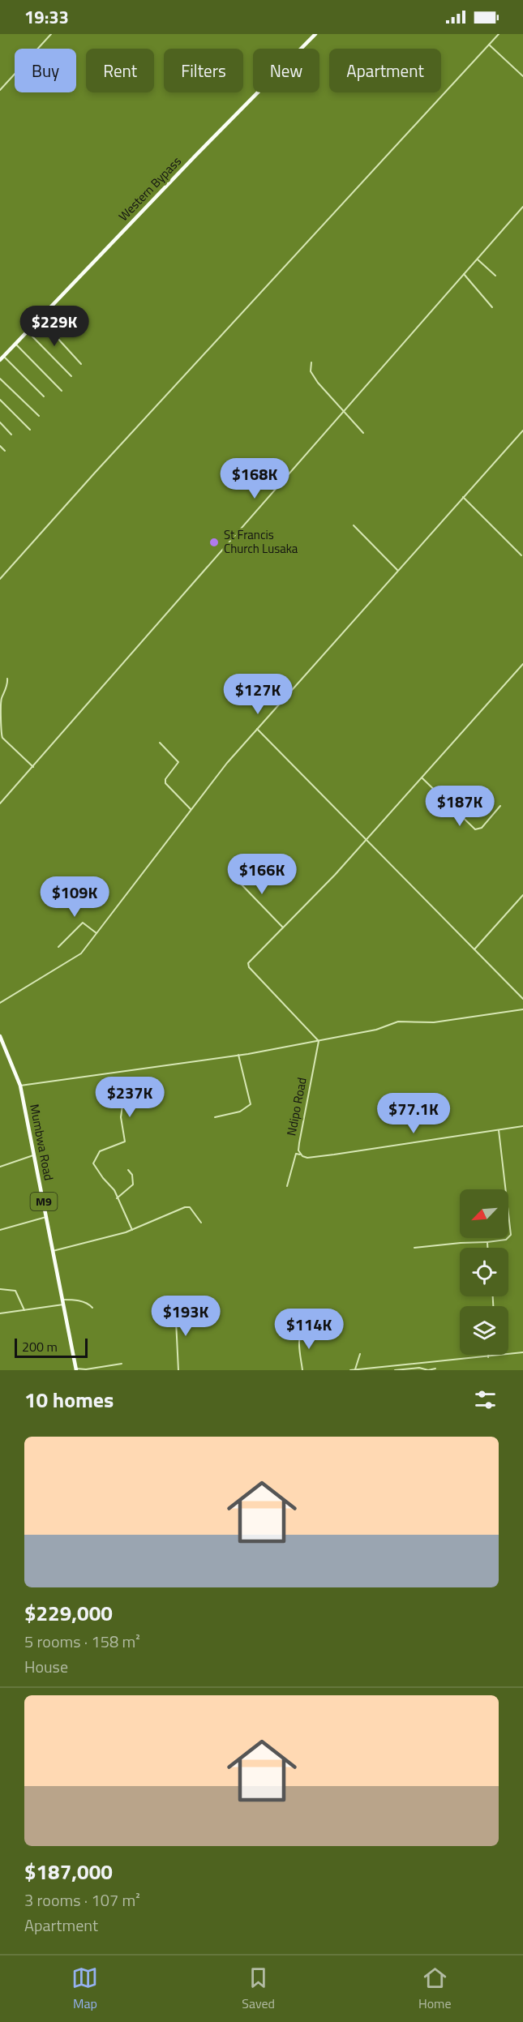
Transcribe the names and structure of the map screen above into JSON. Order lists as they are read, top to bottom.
{
  "streets": {
    "main road": ["Western Bypass", "Mumbwa Road", "M9"],
    "street": ["Ndipo Road"]
  },
  "places": ["St Francis Church Lusaka"],
  "scale_bar": "200 m",
  "north": "bottom left",
  "page": {
    "status": "19:33",
    "chip": [
      "Buy",
      "Rent",
      "Filters",
      "New",
      "Apartment"
    ],
    "price": [
      "$229K",
      "$168K",
      "$127K",
      "$187K",
      "$166K",
      "$109K",
      "$237K",
      "$77.1K",
      "$193K",
      "$114K"
    ],
    "scale": "200 m",
    "heading": "10 homes",
    "list": [
      {
        "name": "$229,000",
        "note": "5 rooms · 158 m² · House"
      },
      {
        "name": "$187,000",
        "note": "3 rooms · 107 m² · Apartment"
      }
    ],
    "tabs": ["Map", "Saved", "Home"]
  }
}
